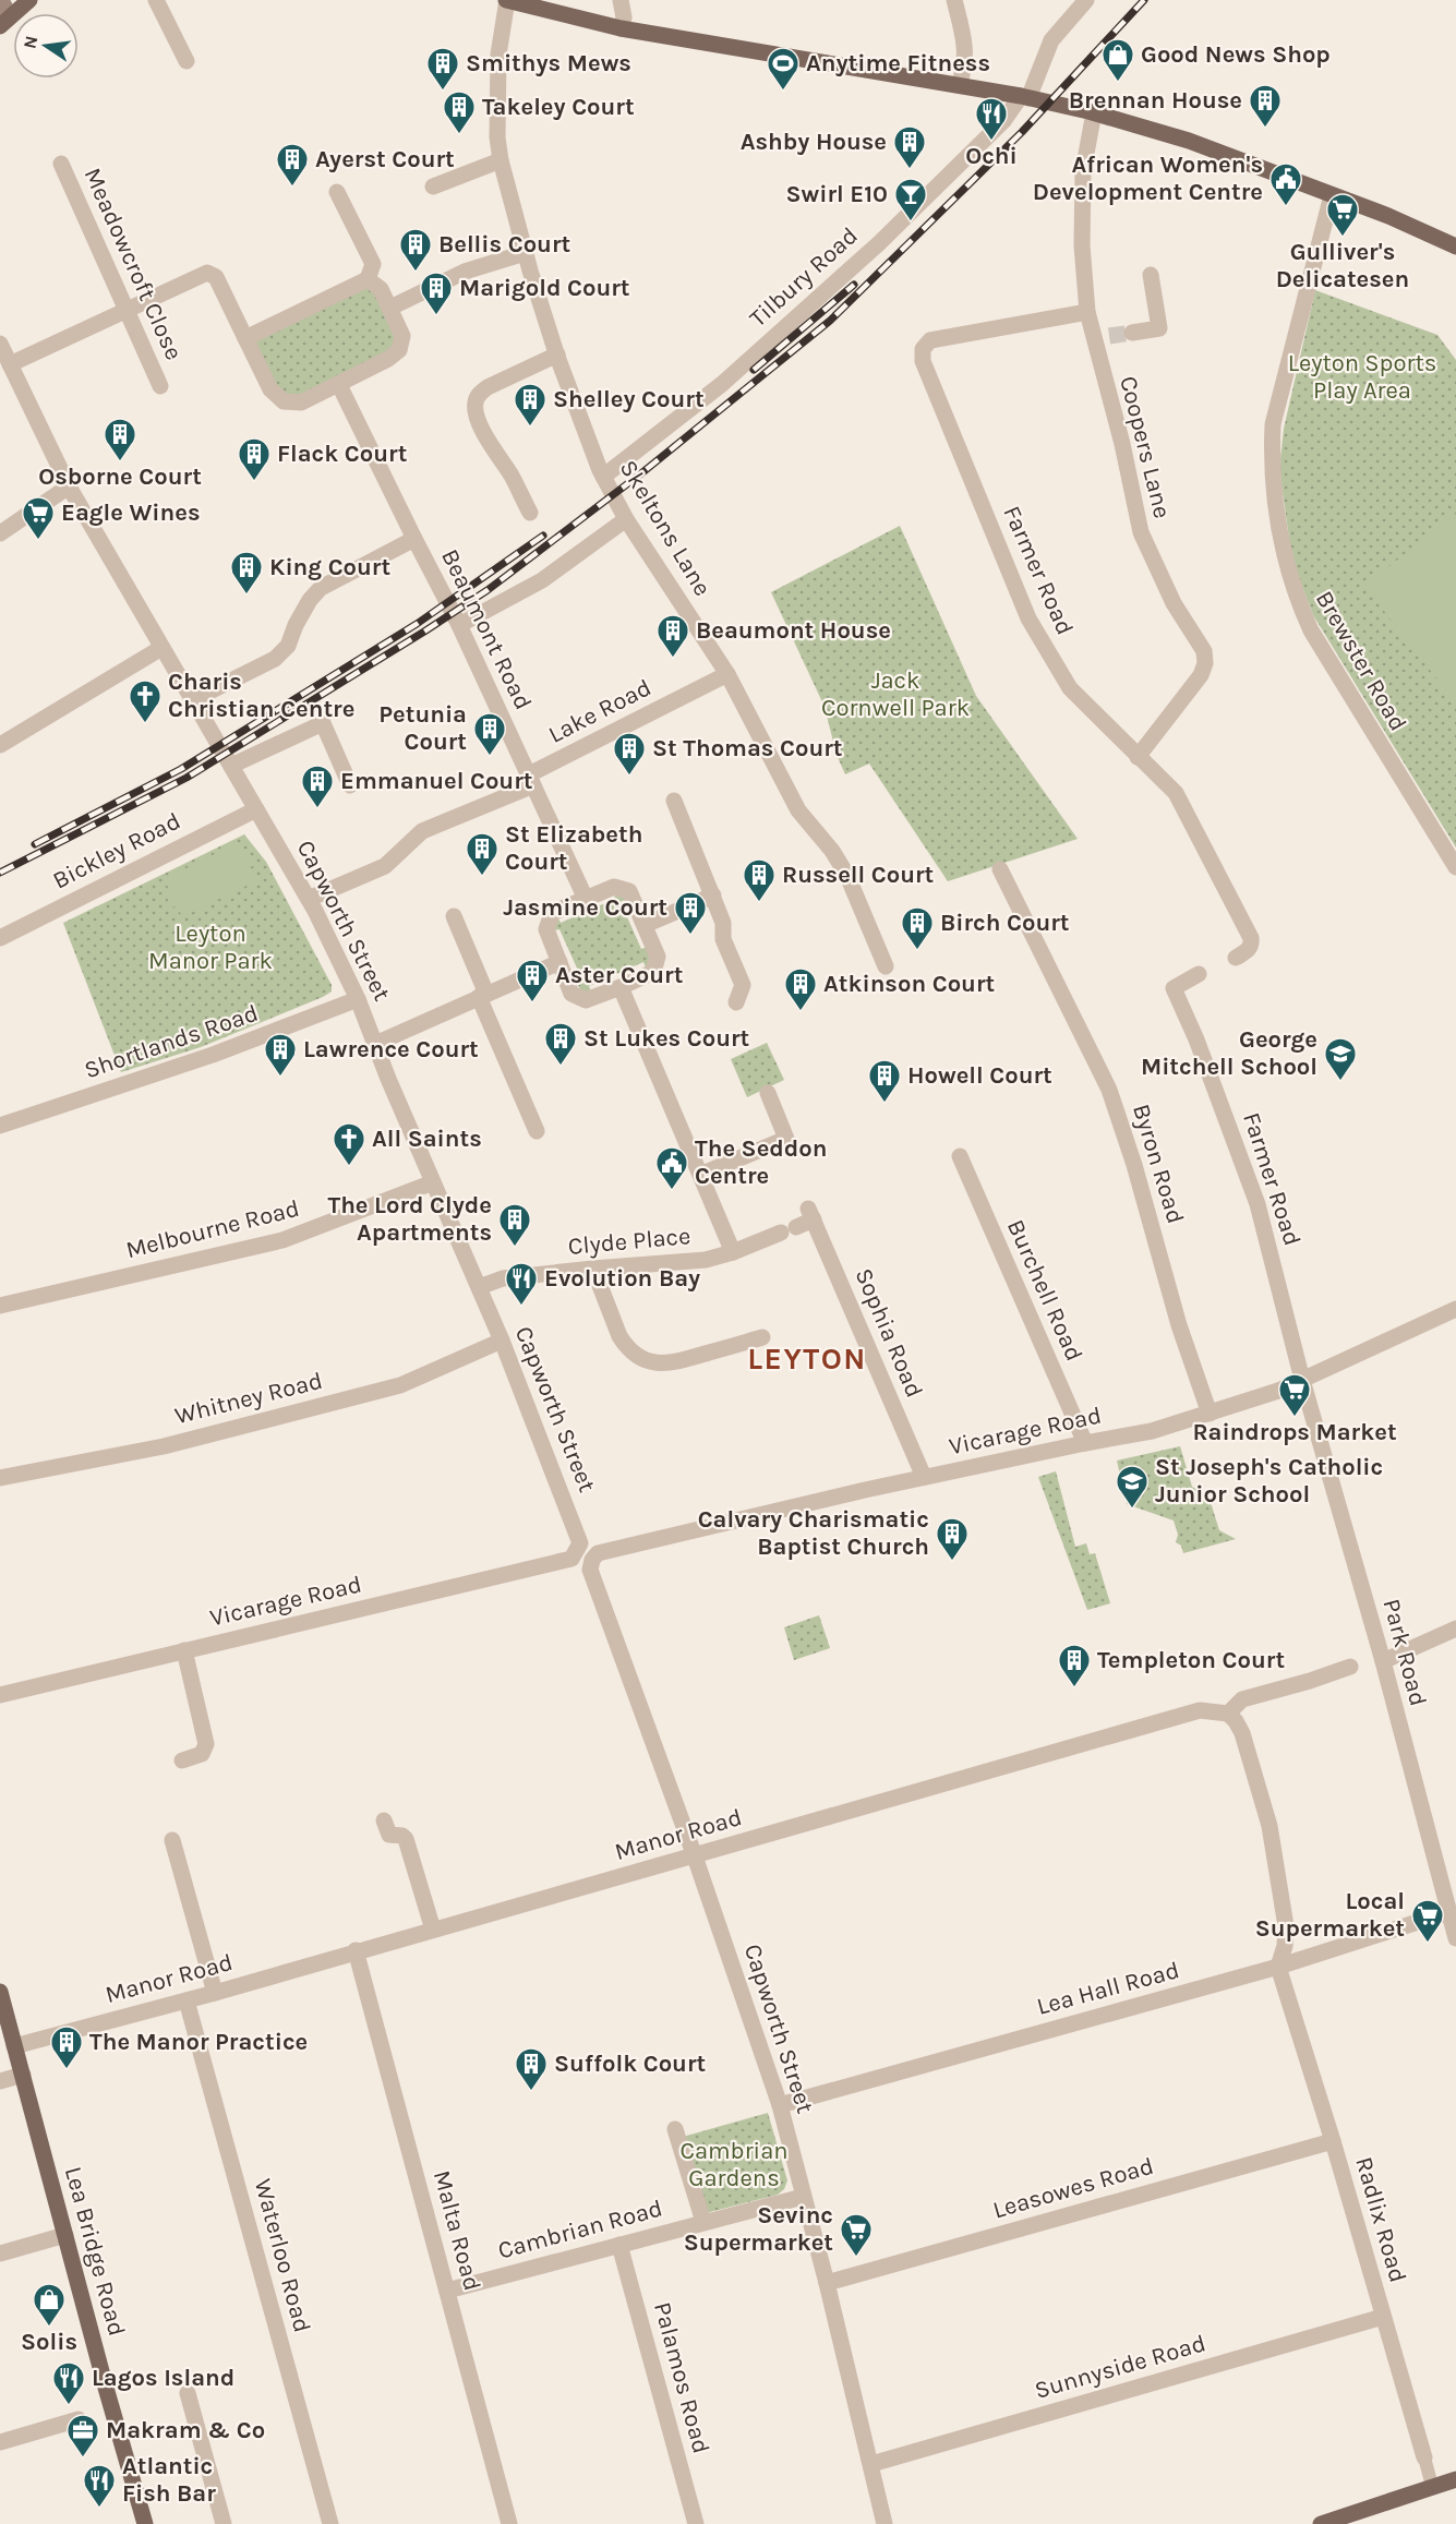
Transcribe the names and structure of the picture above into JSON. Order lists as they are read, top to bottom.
{
  "streets": {
    "main road": ["Lea Bridge Road"],
    "street": [
      "Meadowcroft Close",
      "Tilbury Road",
      "Coopers Lane",
      "Skeltons Lane",
      "Farmer Road",
      "Beaumont Road",
      "Brewster Road",
      "Lake Road",
      "Bickley Road",
      "Capworth Street",
      "Shortlands Road",
      "Byron Road",
      "Melbourne Road",
      "Clyde Place",
      "Burchell Road",
      "Sophia Road",
      "Whitney Road",
      "Vicarage Road",
      "Park Road",
      "Manor Road",
      "Lea Hall Road",
      "Leasowes Road",
      "Radlix Road",
      "Cambrian Road",
      "Malta Road",
      "Waterloo Road",
      "Sunnyside Road",
      "Palamos Road"
    ]
  },
  "crossings": [
    ["Tilbury Road", "Skeltons Lane"],
    ["Coopers Lane", "Farmer Road"],
    ["Skeltons Lane", "Lake Road"],
    ["Farmer Road", "Vicarage Road"],
    ["Farmer Road", "Park Road"],
    ["Beaumont Road", "Lake Road"],
    ["Lake Road", "Capworth Street"],
    ["Bickley Road", "Capworth Street"],
    ["Capworth Street", "Shortlands Road"],
    ["Capworth Street", "Melbourne Road"],
    ["Capworth Street", "Clyde Place"],
    ["Capworth Street", "Whitney Road"],
    ["Capworth Street", "Vicarage Road"],
    ["Capworth Street", "Manor Road"],
    ["Capworth Street", "Lea Hall Road"],
    ["Capworth Street", "Leasowes Road"],
    ["Capworth Street", "Cambrian Road"],
    ["Capworth Street", "Sunnyside Road"],
    ["Byron Road", "Vicarage Road"],
    ["Clyde Place", "Sophia Road"],
    ["Burchell Road", "Vicarage Road"],
    ["Sophia Road", "Vicarage Road"],
    ["Vicarage Road", "Park Road"],
    ["Park Road", "Lea Hall Road"],
    ["Manor Road", "Malta Road"],
    ["Manor Road", "Lea Bridge Road"],
    ["Manor Road", "Waterloo Road"],
    ["Lea Hall Road", "Radlix Road"],
    ["Leasowes Road", "Radlix Road"],
    ["Radlix Road", "Sunnyside Road"],
    ["Cambrian Road", "Malta Road"],
    ["Cambrian Road", "Palamos Road"]
  ],
  "districts": ["LEYTON"],
  "parks": [
    "Leyton Sports Play Area",
    "Jack Cornwell Park",
    "Leyton Manor Park",
    "Cambrian Gardens"
  ],
  "places": {
    "shop": ["Good News Shop", "Solis"],
    "building": [
      "Smithys Mews",
      "Brennan House",
      "Takeley Court",
      "Ashby House",
      "Ayerst Court",
      "Bellis Court",
      "Marigold Court",
      "Shelley Court",
      "Osborne Court",
      "Flack Court",
      "King Court",
      "Beaumont House",
      "Petunia Court",
      "St Thomas Court",
      "Emmanuel Court",
      "St Elizabeth Court",
      "Russell Court",
      "Jasmine Court",
      "Birch Court",
      "Aster Court",
      "Atkinson Court",
      "St Lukes Court",
      "Lawrence Court",
      "Howell Court",
      "The Lord Clyde Apartments",
      "Calvary Charismatic Baptist Church",
      "Templeton Court",
      "The Manor Practice",
      "Suffolk Court"
    ],
    "sports": ["Anytime Fitness"],
    "restaurant": [
      "Ochi",
      "Evolution Bay",
      "Lagos Island",
      "Atlantic Fish Bar"
    ],
    "public building": ["African Women's Development Centre", "The Seddon Centre"],
    "bar": ["Swirl E10"],
    "supermarket": [
      "Gulliver's Delicatesen",
      "Eagle Wines",
      "Raindrops Market",
      "Local Supermarket",
      "Sevinc Supermarket"
    ],
    "church": ["Charis Christian Centre", "All Saints"],
    "school or university": ["George Mitchell School", "St Joseph's Catholic Junior School"],
    "office": ["Makram & Co"]
  },
  "north": "left"
}
